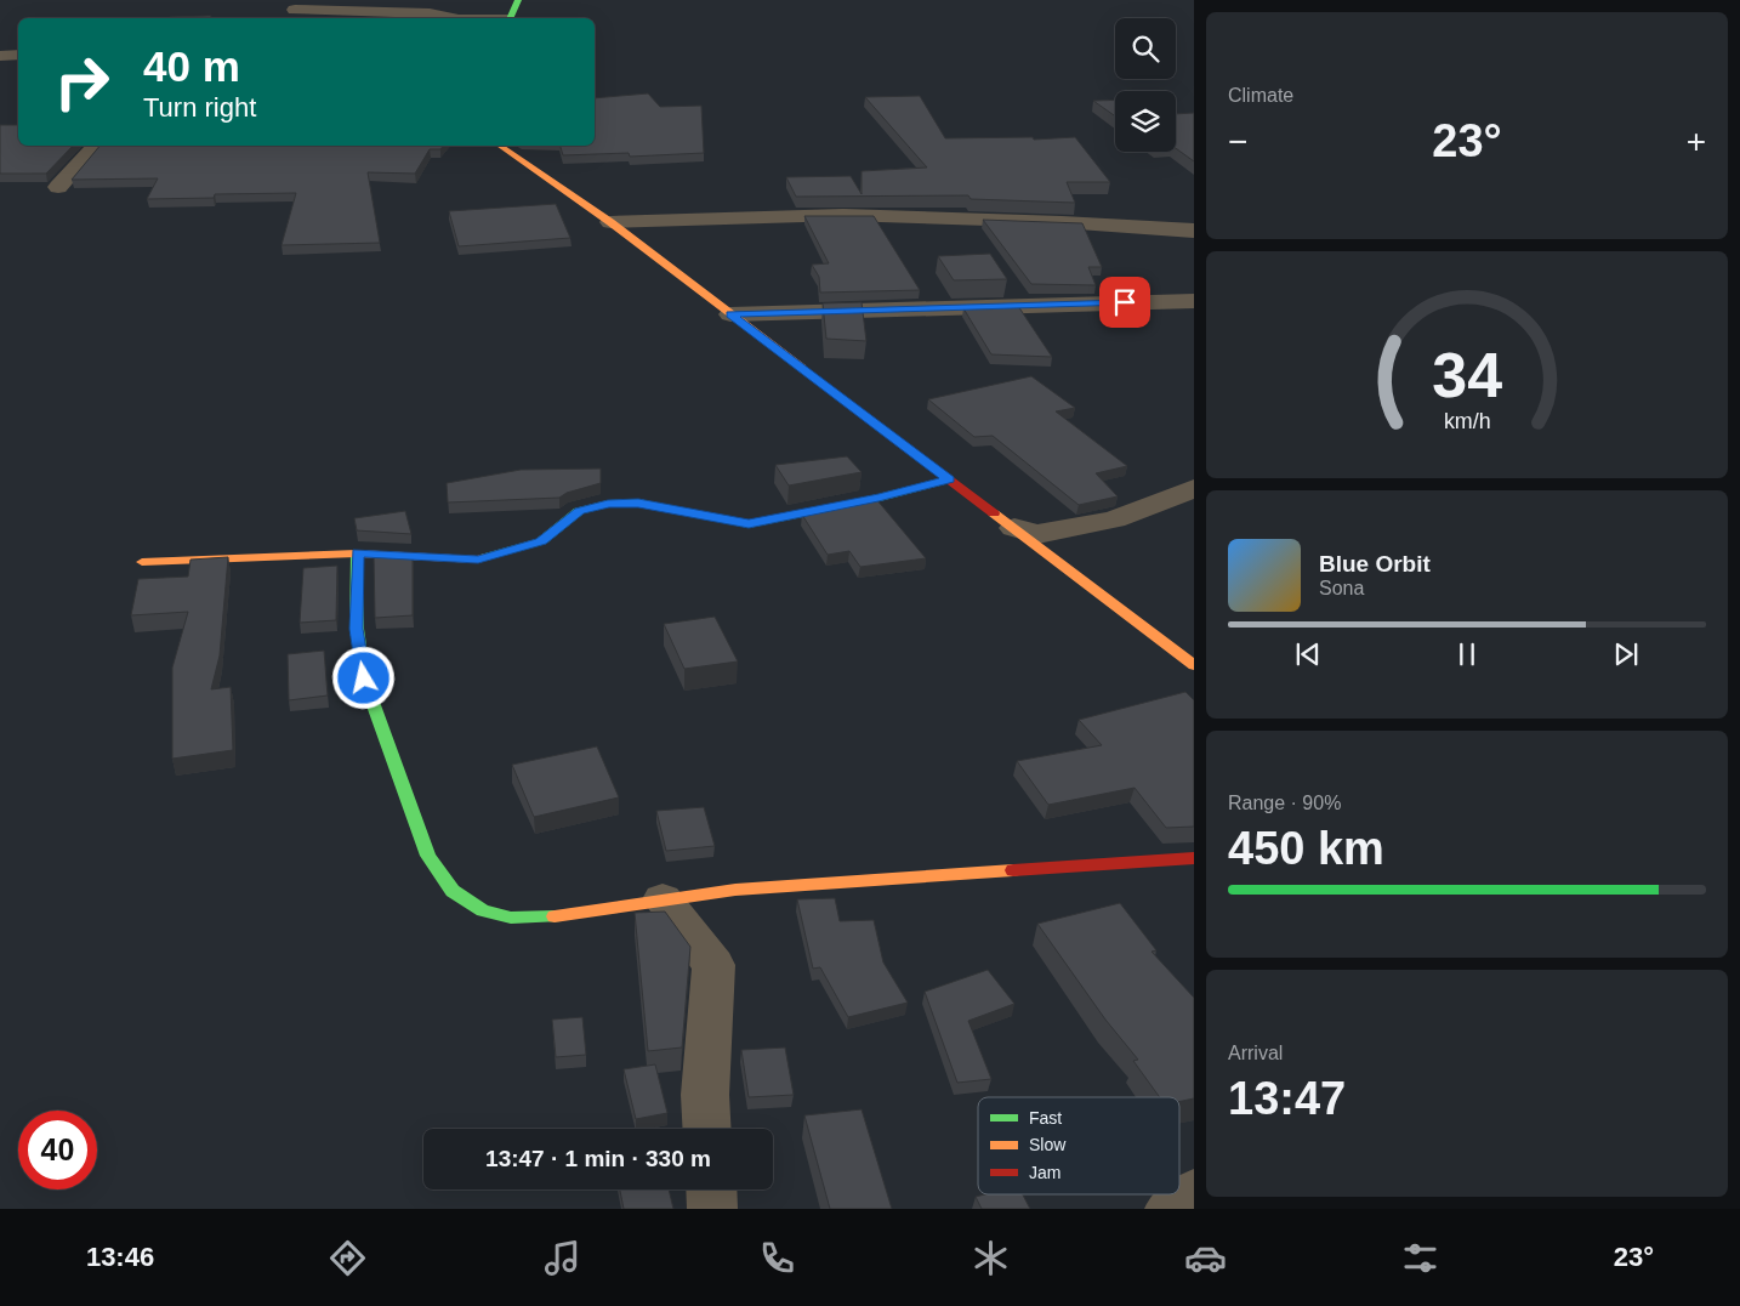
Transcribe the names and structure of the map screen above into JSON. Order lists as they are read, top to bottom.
{
  "legend": ["Fast", "Slow", "Jam"],
  "page": {
    "tile": [
      "Climate",
      ["Range · 90%", "450 km"],
      ["Arrival", "13:47"]
    ],
    "turn": ["40 m", "Turn right"],
    "heat": ["−", "23°", "+"],
    "song": ["Blue Orbit", "Sona"],
    "limit": "40",
    "trip": "13:47 · 1 min · 330 m",
    "tabs": ["13:46", "23°"],
    "gauge": ["34", "km/h"]
  }
}
